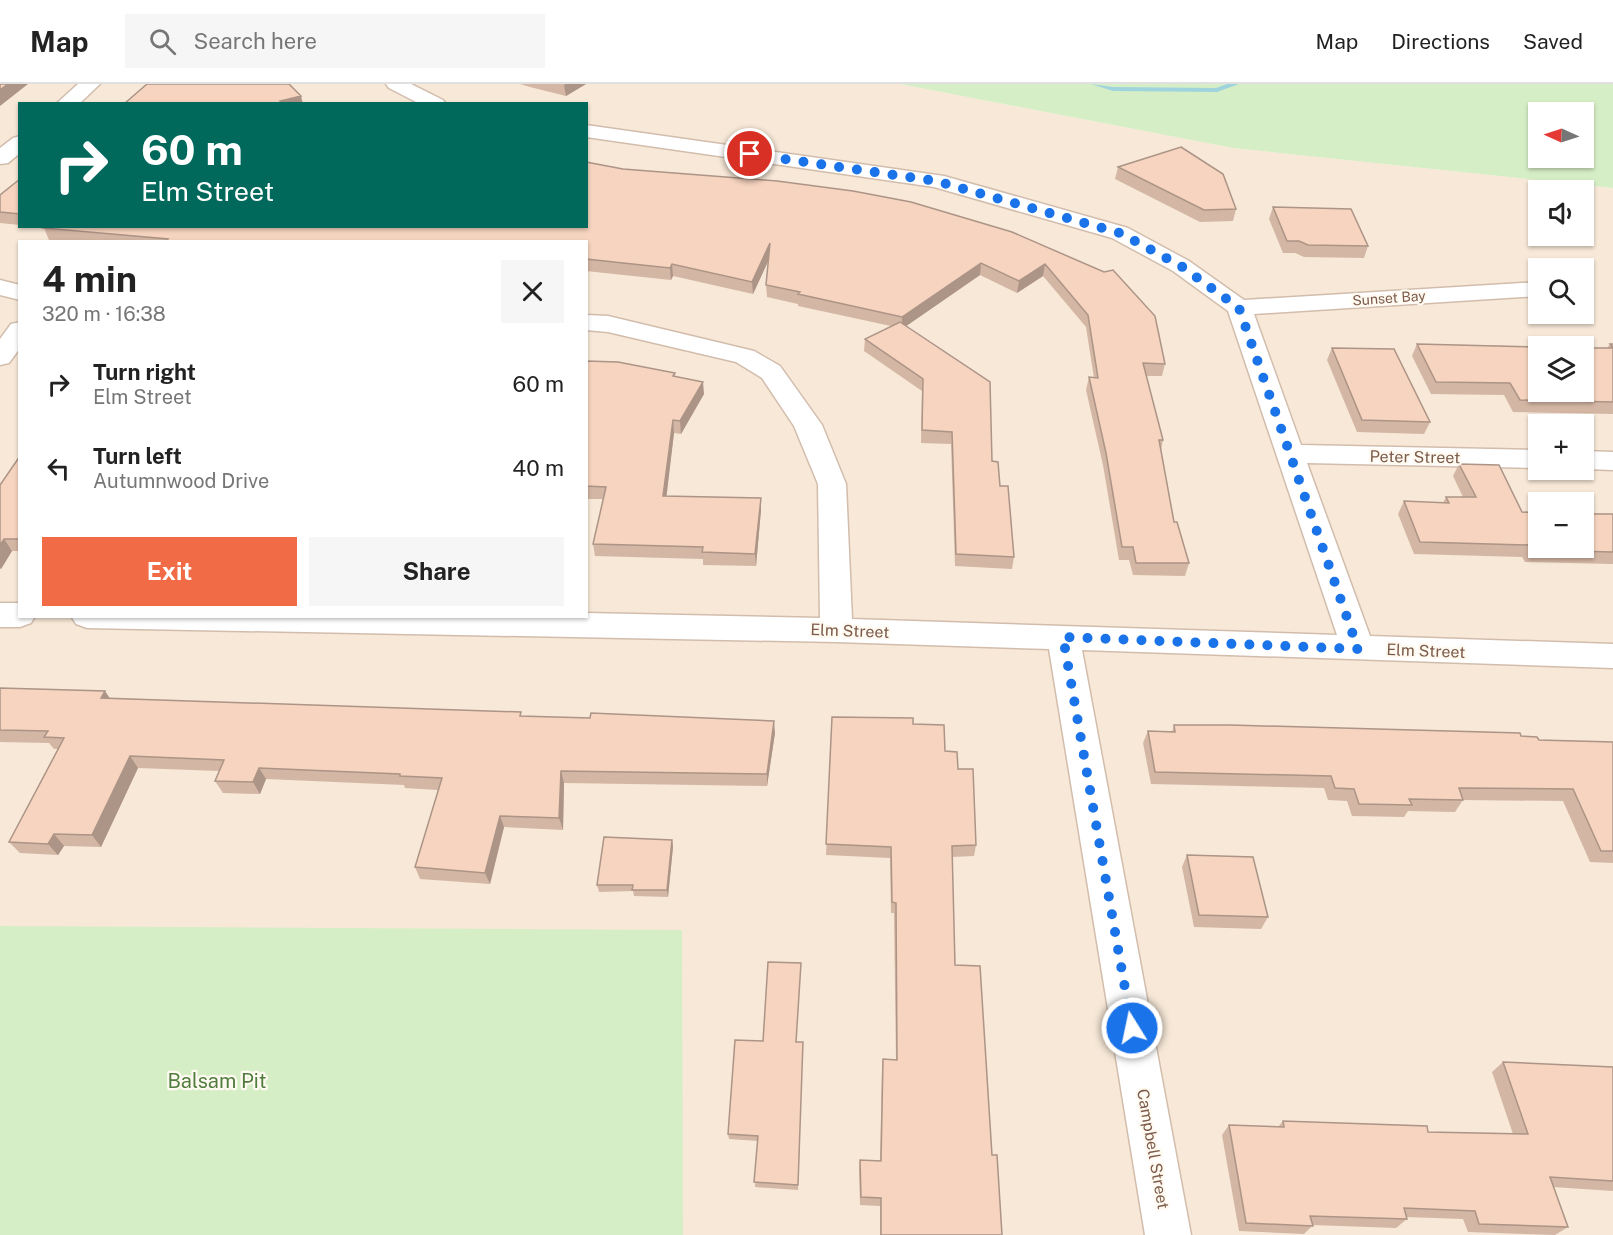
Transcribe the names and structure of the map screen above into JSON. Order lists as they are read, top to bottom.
{
  "streets": {
    "street": [
      "Sunset Bay",
      "Peter Street",
      "Elm Street",
      "Campbell Street"
    ]
  },
  "crossings": [
    ["Elm Street", "Campbell Street"]
  ],
  "parks": ["Balsam Pit"],
  "north": "left",
  "page": {
    "header": "Map",
    "search": "Search here",
    "nav": ["Map", "Directions", "Saved"],
    "map_buttons": ["+", "−"],
    "turn": ["60 m", "Elm Street"],
    "heading": ["4 min", "320 m · 16:38"],
    "list": [
      {
        "name": "Turn right",
        "note": "Elm Street",
        "value": "60 m"
      },
      {
        "name": "Turn left",
        "note": "Autumnwood Drive",
        "value": "40 m"
      }
    ],
    "buttons": ["Exit", "Share"]
  }
}
